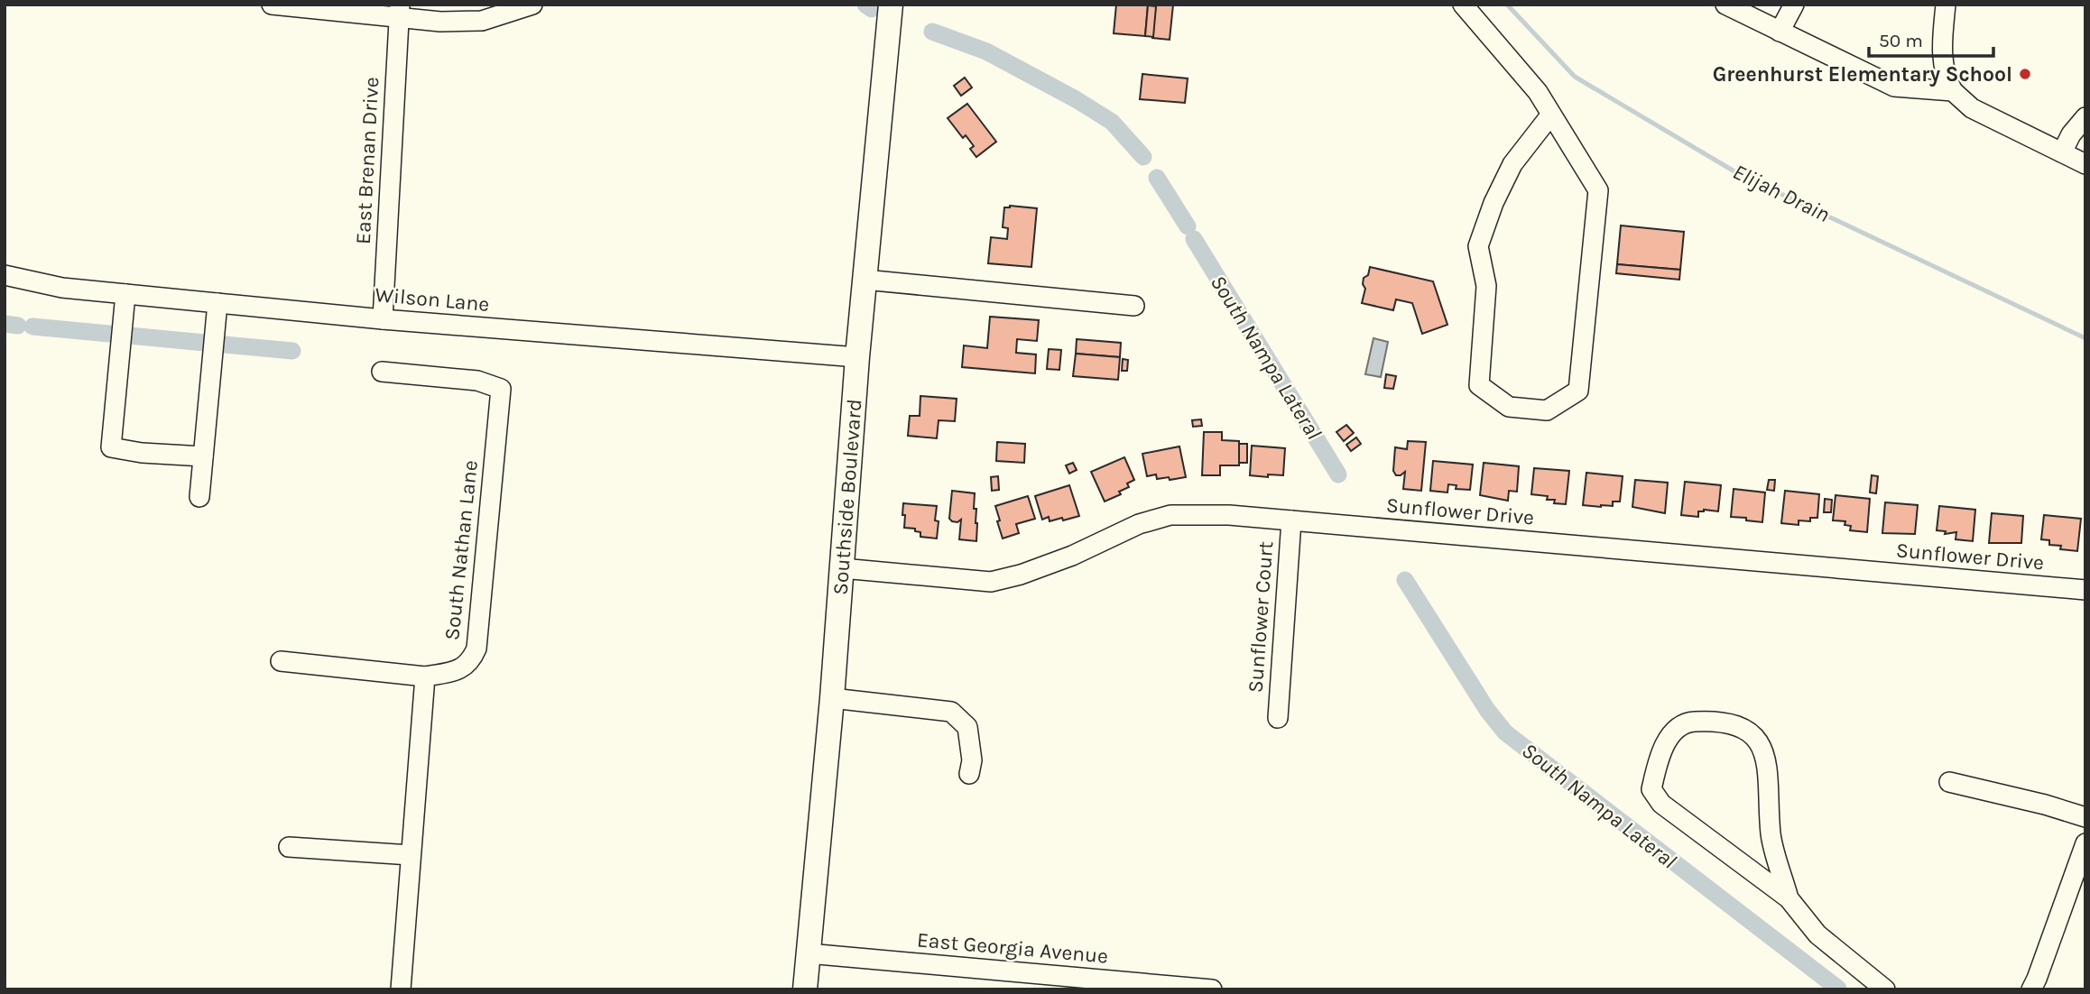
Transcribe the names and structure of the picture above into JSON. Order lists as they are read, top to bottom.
{
  "streets": {
    "main road": ["Southside Boulevard"],
    "street": [
      "East Brenan Drive",
      "Wilson Lane",
      "Sunflower Drive",
      "South Nathan Lane",
      "Sunflower Court",
      "East Georgia Avenue"
    ]
  },
  "crossings": [
    ["East Brenan Drive", "Wilson Lane"],
    ["Wilson Lane", "Southside Boulevard"],
    ["Southside Boulevard", "Sunflower Drive"],
    ["Southside Boulevard", "East Georgia Avenue"],
    ["Sunflower Drive", "Sunflower Court"]
  ],
  "water": ["Elijah Drain", "South Nampa Lateral"],
  "places": ["Greenhurst Elementary School"],
  "scale_bar": "50 m"
}
